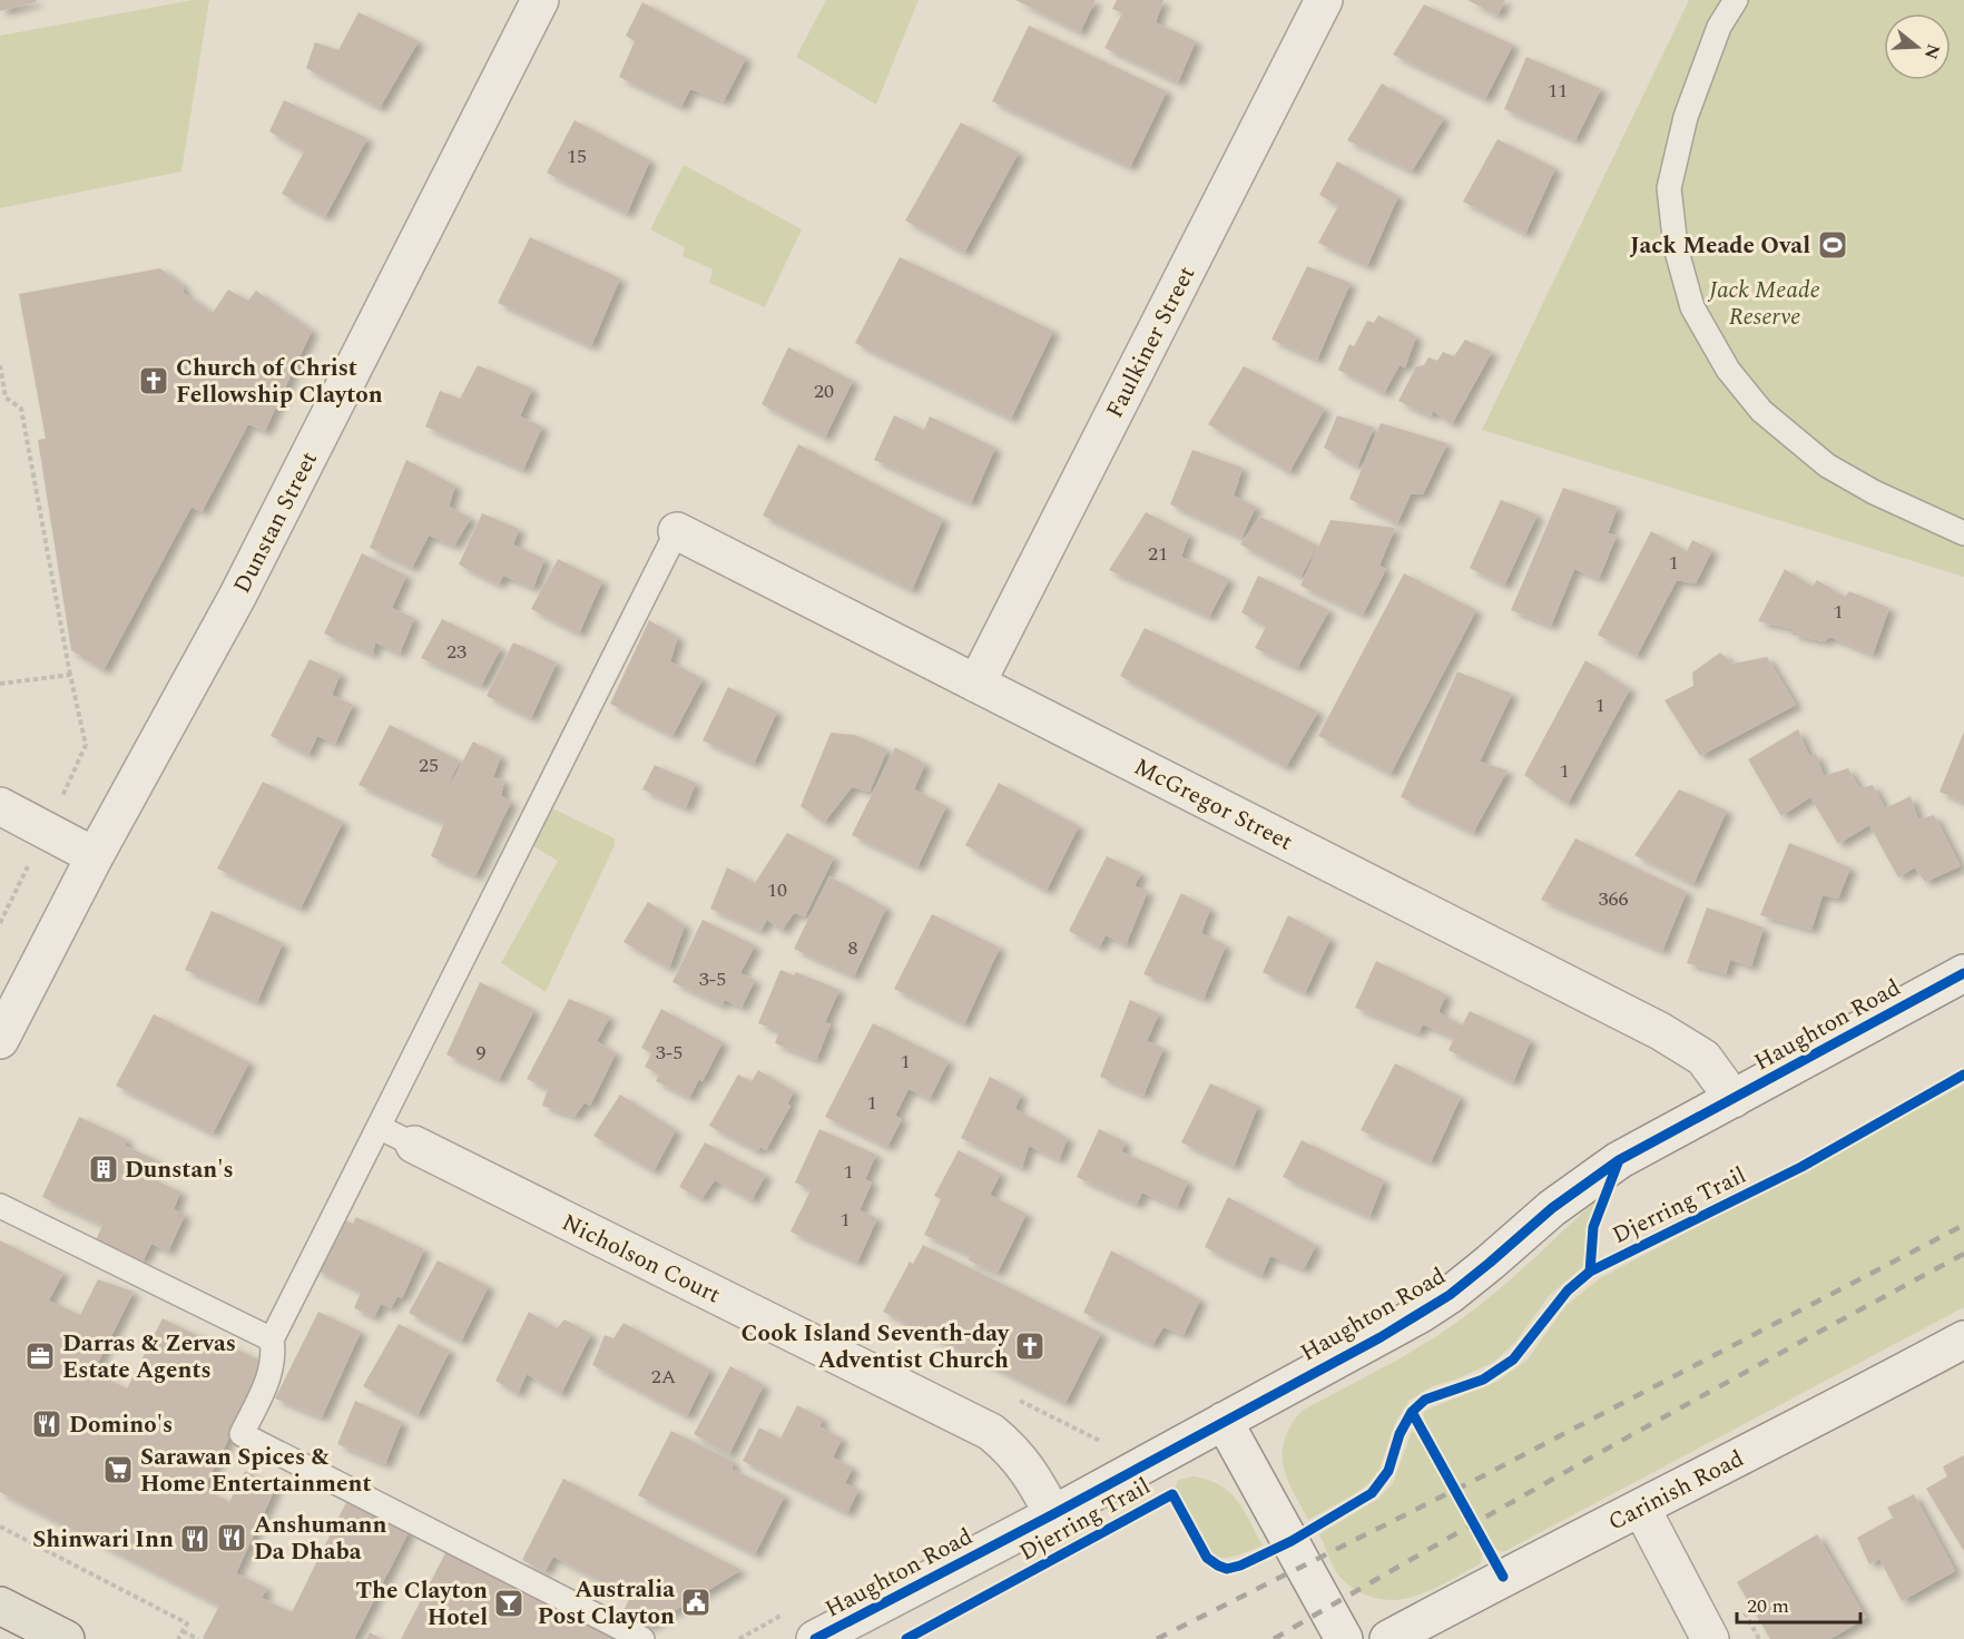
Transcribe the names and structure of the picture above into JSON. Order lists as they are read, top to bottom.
{
  "streets": {
    "street": [
      "Faulkiner Street",
      "Dunstan Street",
      "McGregor Street",
      "Haughton Road",
      "Nicholson Court",
      "Carinish Road"
    ],
    "cycle path": ["Djerring Trail"]
  },
  "crossings": [
    ["Faulkiner Street", "McGregor Street"],
    ["McGregor Street", "Haughton Road"],
    ["Haughton Road", "Nicholson Court"]
  ],
  "parks": ["Jack Meade Reserve"],
  "places": {
    "sports": ["Jack Meade Oval"],
    "church": ["Church of Christ Fellowship Clayton", "Cook Island Seventh-day Adventist Church"],
    "building": ["Dunstan's"],
    "office": ["Darras & Zervas Estate Agents"],
    "restaurant": ["Domino's", "Anshumann Da Dhaba", "Shinwari Inn"],
    "supermarket": ["Sarawan Spices & Home Entertainment"],
    "public building": ["Australia Post Clayton"],
    "bar": ["The Clayton Hotel"]
  },
  "house_numbers": [
    "11",
    "15",
    "20",
    "21",
    "1",
    "1",
    "23",
    "1",
    "25",
    "1",
    "10",
    "366",
    "8",
    "3-5",
    "9",
    "3-5",
    "1",
    "1",
    "1",
    "1",
    "2A"
  ],
  "scale_bar": "20 m",
  "north": "right"
}
